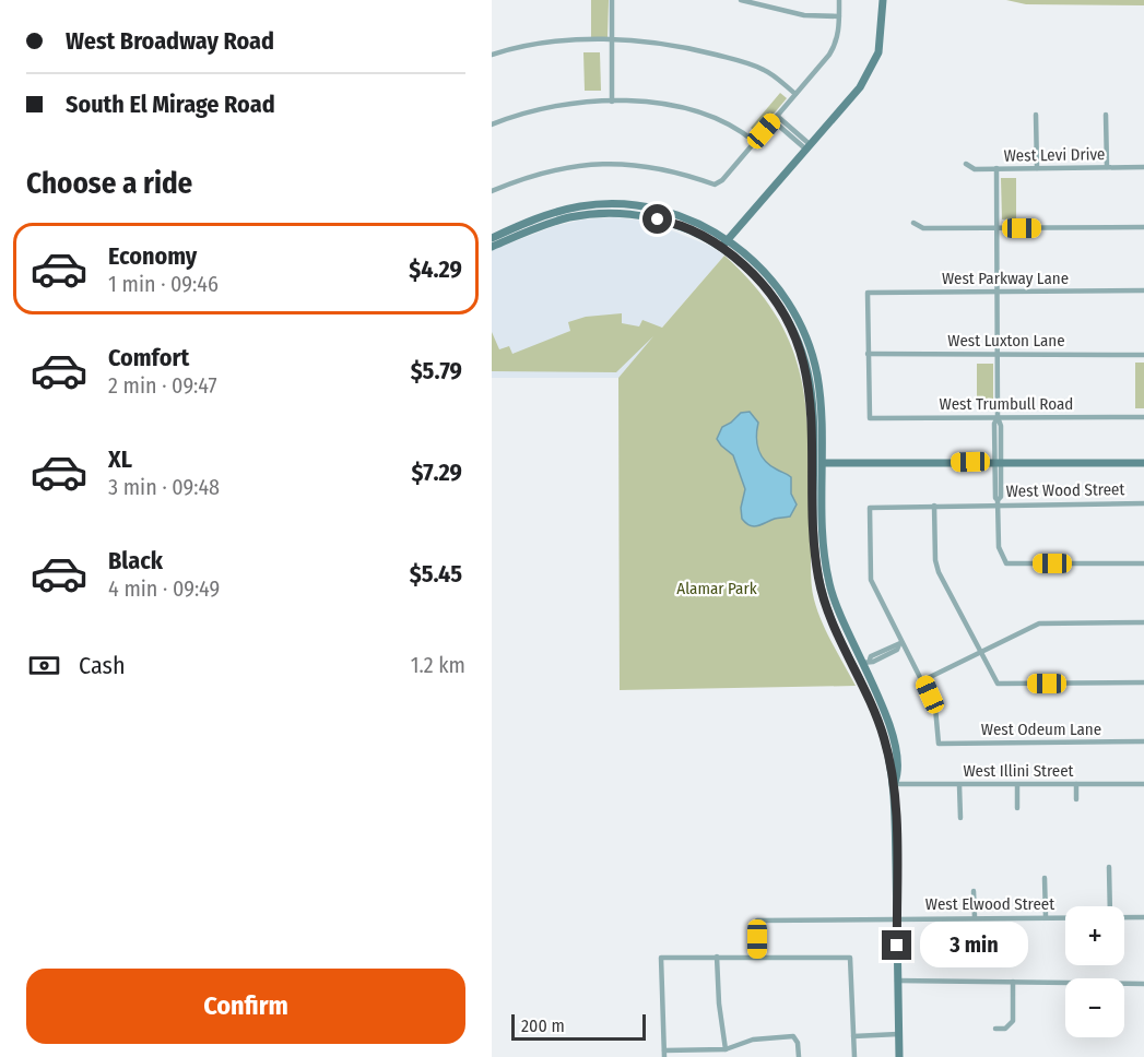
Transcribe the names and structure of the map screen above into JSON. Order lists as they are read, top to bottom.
{
  "streets": {
    "street": [
      "West Levi Drive",
      "West Parkway Lane",
      "West Luxton Lane",
      "West Trumbull Road",
      "West Wood Street",
      "West Odeum Lane",
      "West Illini Street",
      "West Elwood Street"
    ]
  },
  "crossings": [
    ["West Parkway Lane", "West Luxton Lane"],
    ["West Parkway Lane", "West Trumbull Road"],
    ["West Luxton Lane", "West Trumbull Road"]
  ],
  "parks": ["Alamar Park"],
  "scale_bar": "200 m",
  "page": {
    "banner": ["West Broadway Road", "South El Mirage Road"],
    "heading": "Choose a ride",
    "list": [
      {
        "name": "Economy",
        "note": "1 min · 09:46",
        "value": "$4.29"
      },
      {
        "name": "Comfort",
        "note": "2 min · 09:47",
        "value": "$5.79"
      },
      {
        "name": "XL",
        "note": "3 min · 09:48",
        "value": "$7.29"
      },
      {
        "name": "Black",
        "note": "4 min · 09:49",
        "value": "$5.45"
      }
    ],
    "pay": ["Cash", "1.2 km"],
    "map_buttons": ["+", "−"],
    "bubble": "3 min",
    "buttons": "Confirm",
    "scale": "200 m"
  }
}
